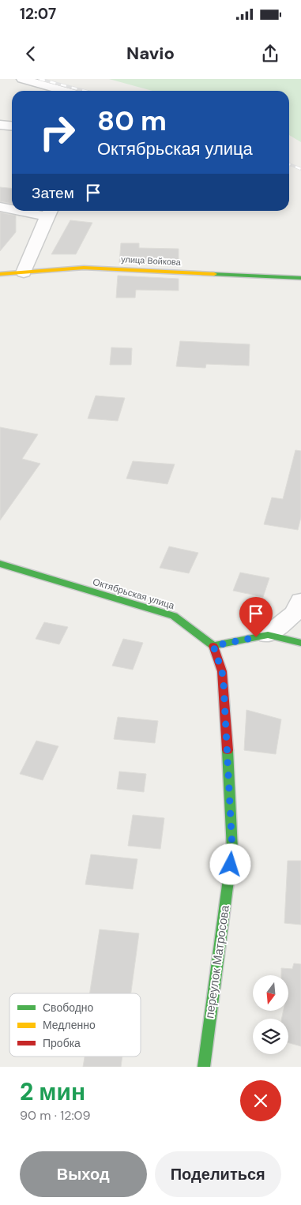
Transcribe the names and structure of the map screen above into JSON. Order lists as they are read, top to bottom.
{
  "streets": {
    "main road": ["улица Войкова", "Октябрьская улица", "переулок Матросова"]
  },
  "crossings": [
    ["Октябрьская улица", "переулок Матросова"]
  ],
  "legend": ["Свободно", "Медленно", "Пробка"],
  "north": "bottom",
  "page": {
    "status": "12:07",
    "header": "Navio",
    "turn": ["80 m", "Октябрьская улица"],
    "then": "Затем",
    "heading": ["2 мин", "90 m · 12:09"],
    "buttons": ["Выход", "Поделиться"]
  }
}
